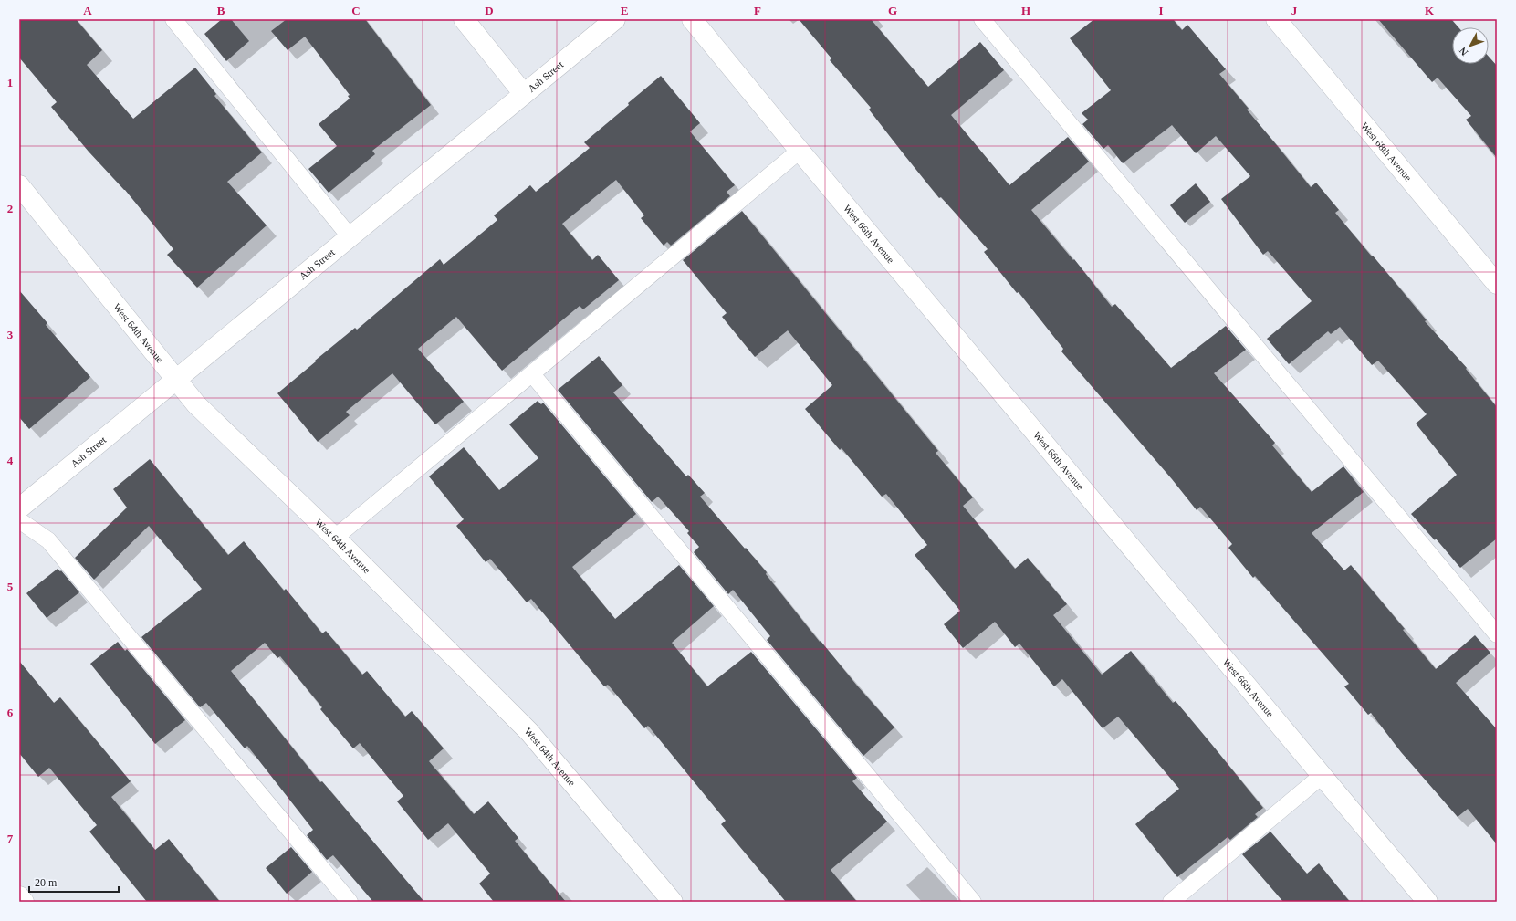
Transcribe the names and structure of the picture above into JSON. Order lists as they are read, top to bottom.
{
  "streets": {
    "street": [
      "Ash Street",
      "West 68th Avenue",
      "West 66th Avenue",
      "West 64th Avenue"
    ]
  },
  "crossings": [
    ["Ash Street", "West 64th Avenue"]
  ],
  "scale_bar": "20 m",
  "north": "bottom left",
  "grid": {
    "columns": [
      "A",
      "B",
      "C",
      "D",
      "E",
      "F",
      "G",
      "H",
      "I",
      "J",
      "K"
    ],
    "rows": [
      "1",
      "2",
      "3",
      "4",
      "5",
      "6",
      "7"
    ]
  }
}
